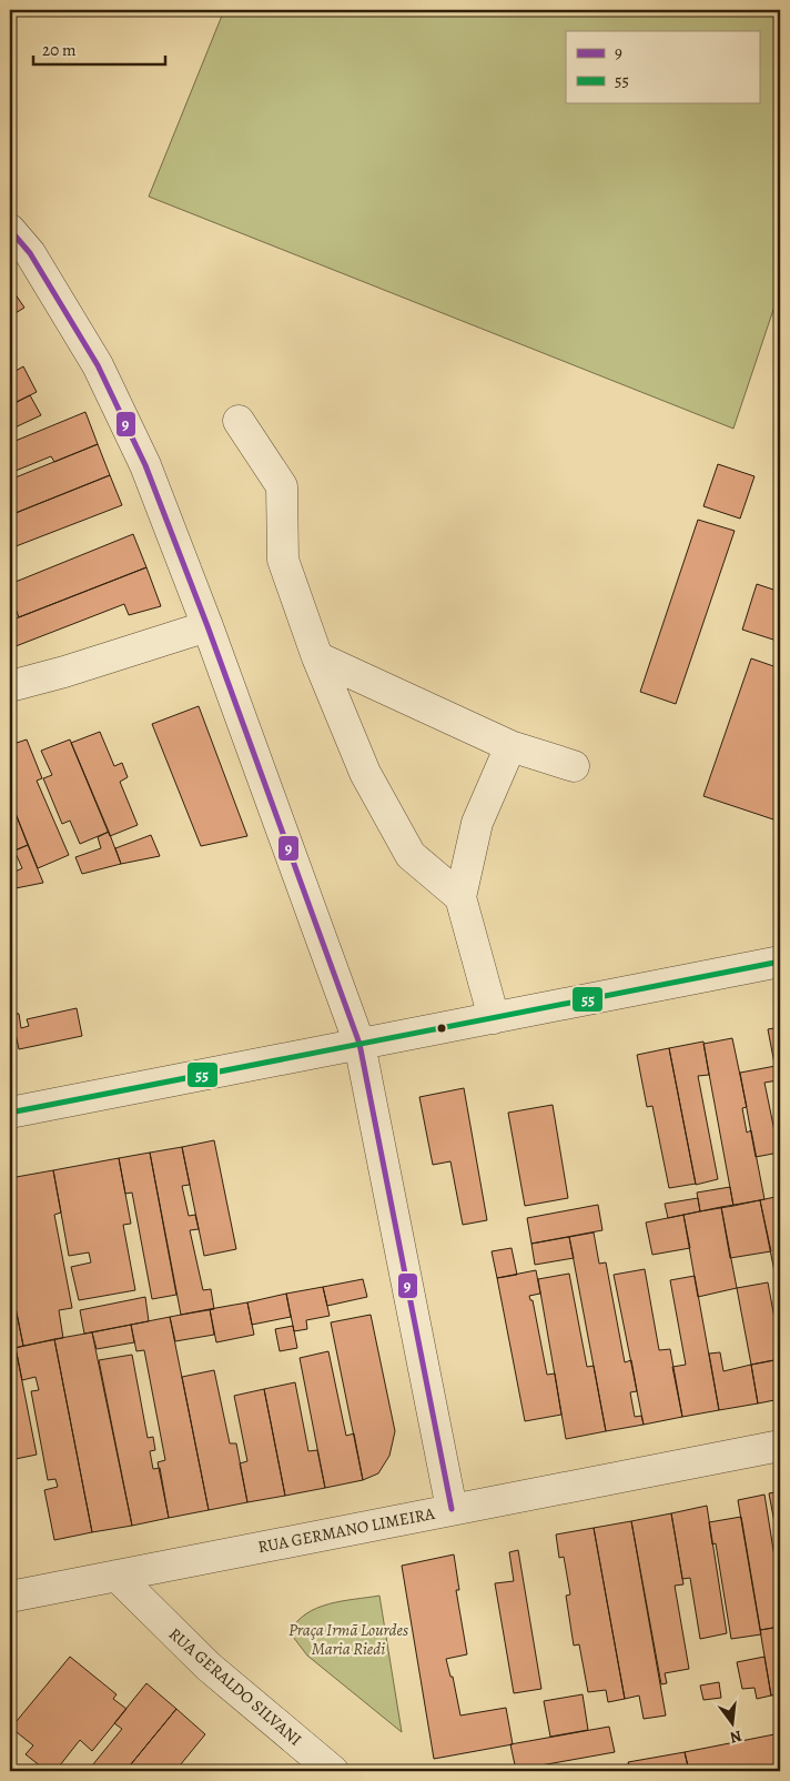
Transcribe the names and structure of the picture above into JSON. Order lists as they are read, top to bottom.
{
  "streets": {
    "street": ["RUA GERMANO LIMEIRA", "RUA GERALDO SILVANI"]
  },
  "crossings": [
    ["RUA GERMANO LIMEIRA", "RUA GERALDO SILVANI"]
  ],
  "parks": ["Praça Irmã Lourdes Maria Riedi"],
  "lines": ["transit line 9", "transit line 55"],
  "legend": ["9", "55"],
  "scale_bar": "20 m",
  "north": "bottom"
}
